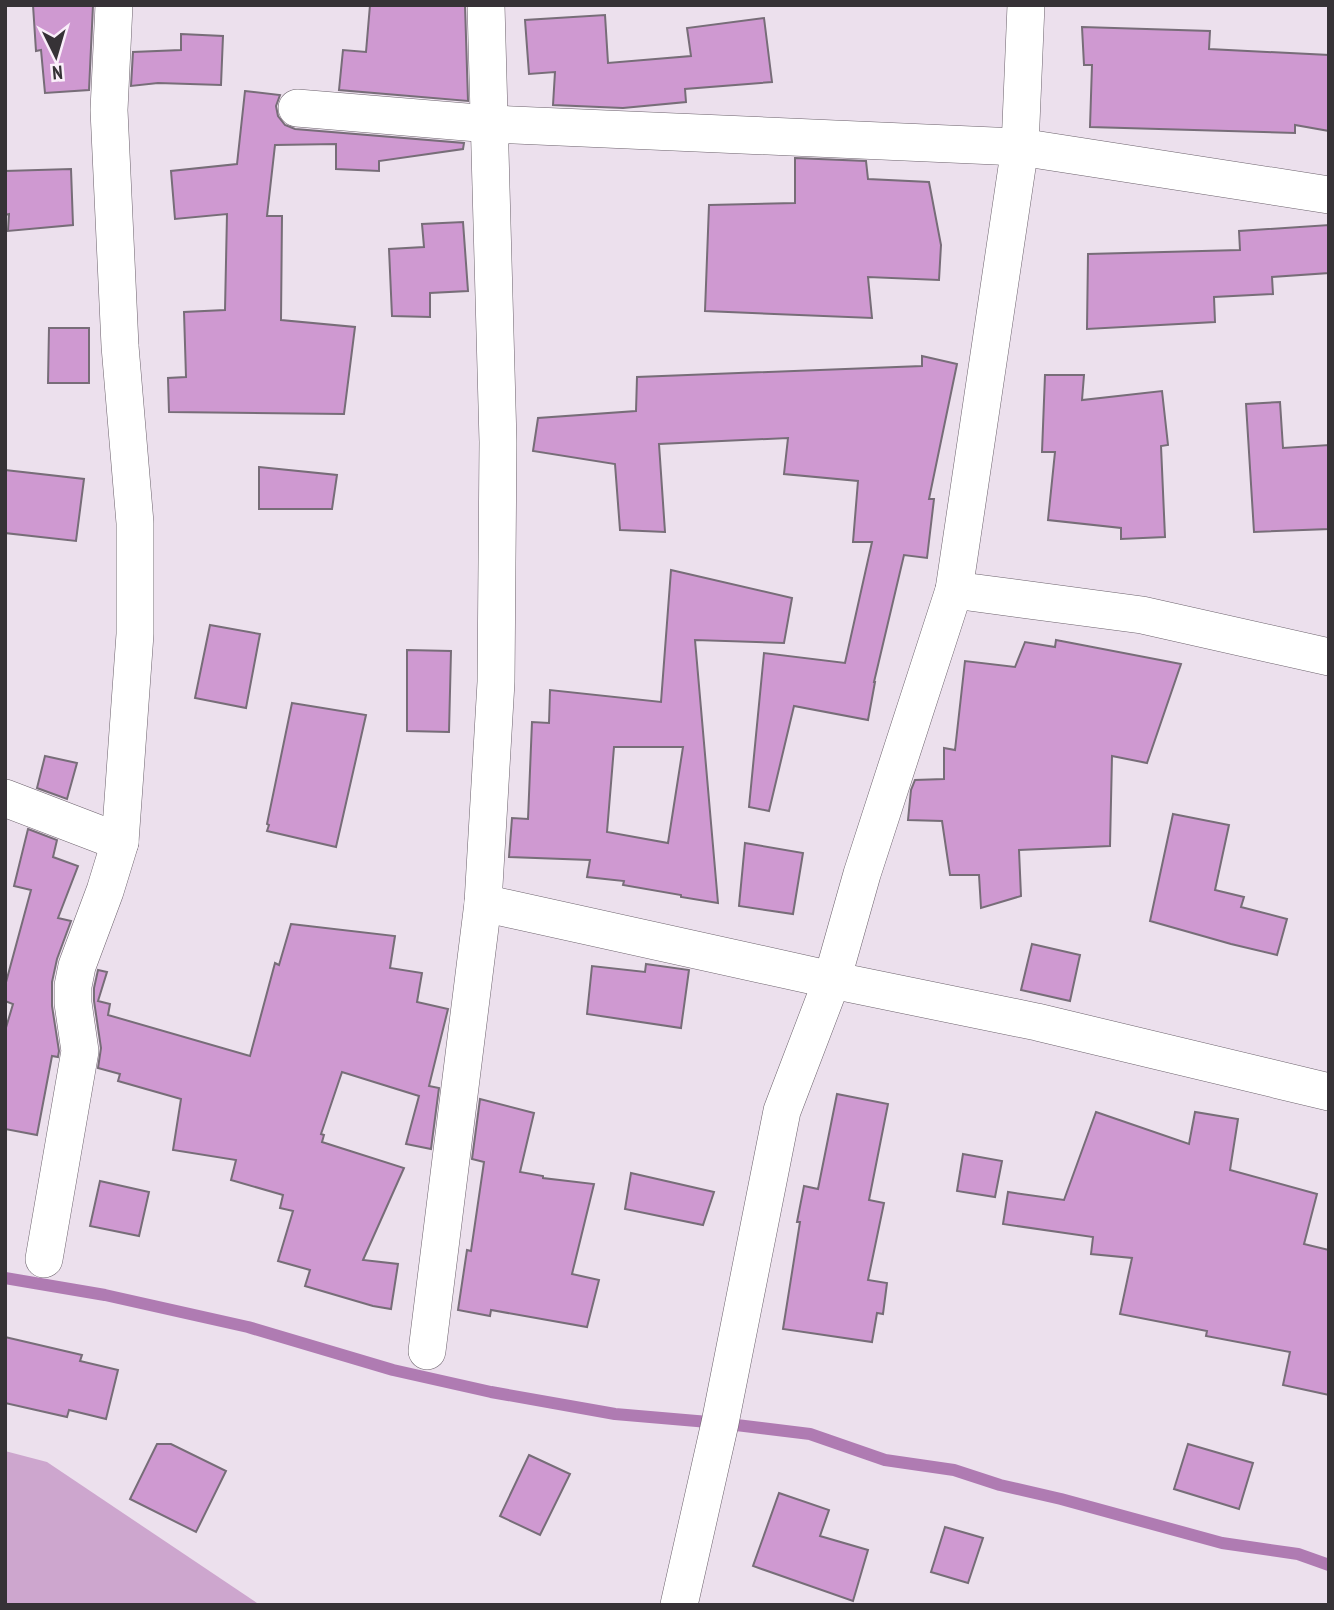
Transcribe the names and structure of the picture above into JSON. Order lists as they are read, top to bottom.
{
  "north": "bottom"
}
